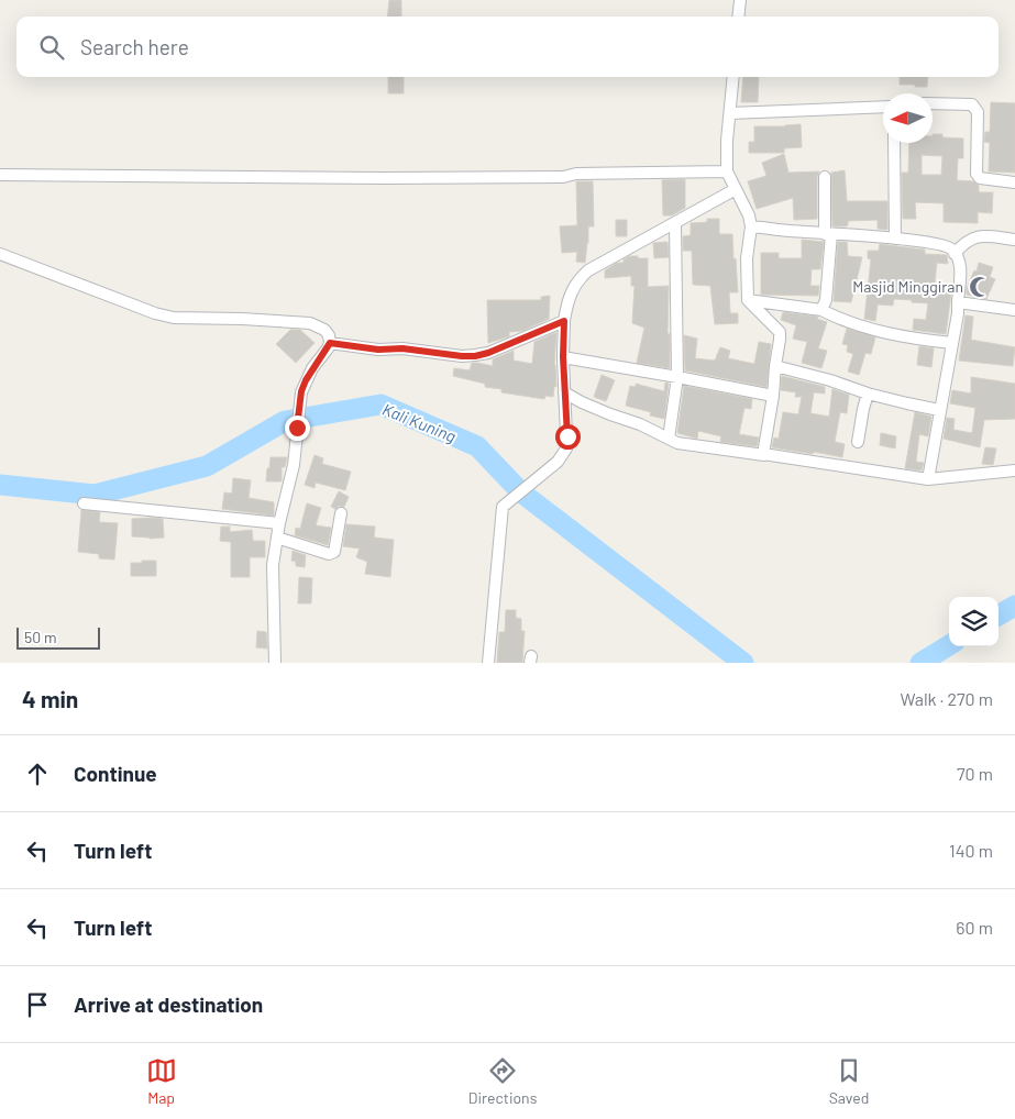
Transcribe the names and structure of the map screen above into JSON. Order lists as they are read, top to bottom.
{
  "water": ["Kali Kuning"],
  "places": {
    "mosque": ["Masjid Minggiran"]
  },
  "scale_bar": "50 m",
  "north": "left",
  "page": {
    "search": "Search here",
    "scale": "50 m",
    "heading": ["4 min", "Walk · 270 m"],
    "list": [
      ["Continue", "70 m"],
      ["Turn left", "140 m"],
      ["Turn left", "60 m"],
      "Arrive at destination"
    ],
    "nav": ["Map", "Directions", "Saved"]
  }
}
